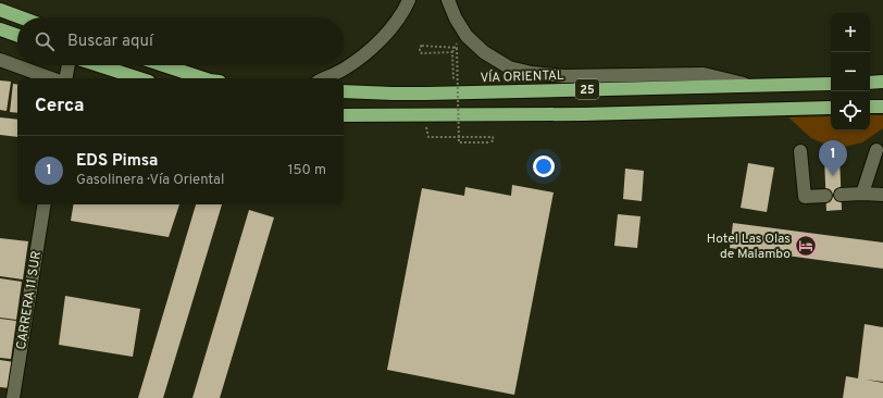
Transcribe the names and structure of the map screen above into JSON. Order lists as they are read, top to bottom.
{
  "streets": {
    "highway": ["VÍA ORIENTAL", "25"],
    "street": ["CARRERA 11 SUR"]
  },
  "places": {
    "hotel": ["Hotel Las Olas de Malambo"]
  },
  "page": {
    "map_buttons": ["+", "−"],
    "search": "Buscar aquí",
    "heading": "Cerca",
    "list": [
      {
        "mark": "1",
        "name": "EDS Pimsa",
        "note": "Gasolinera · Vía Oriental",
        "value": "150 m"
      }
    ],
    "pins": "1"
  }
}
